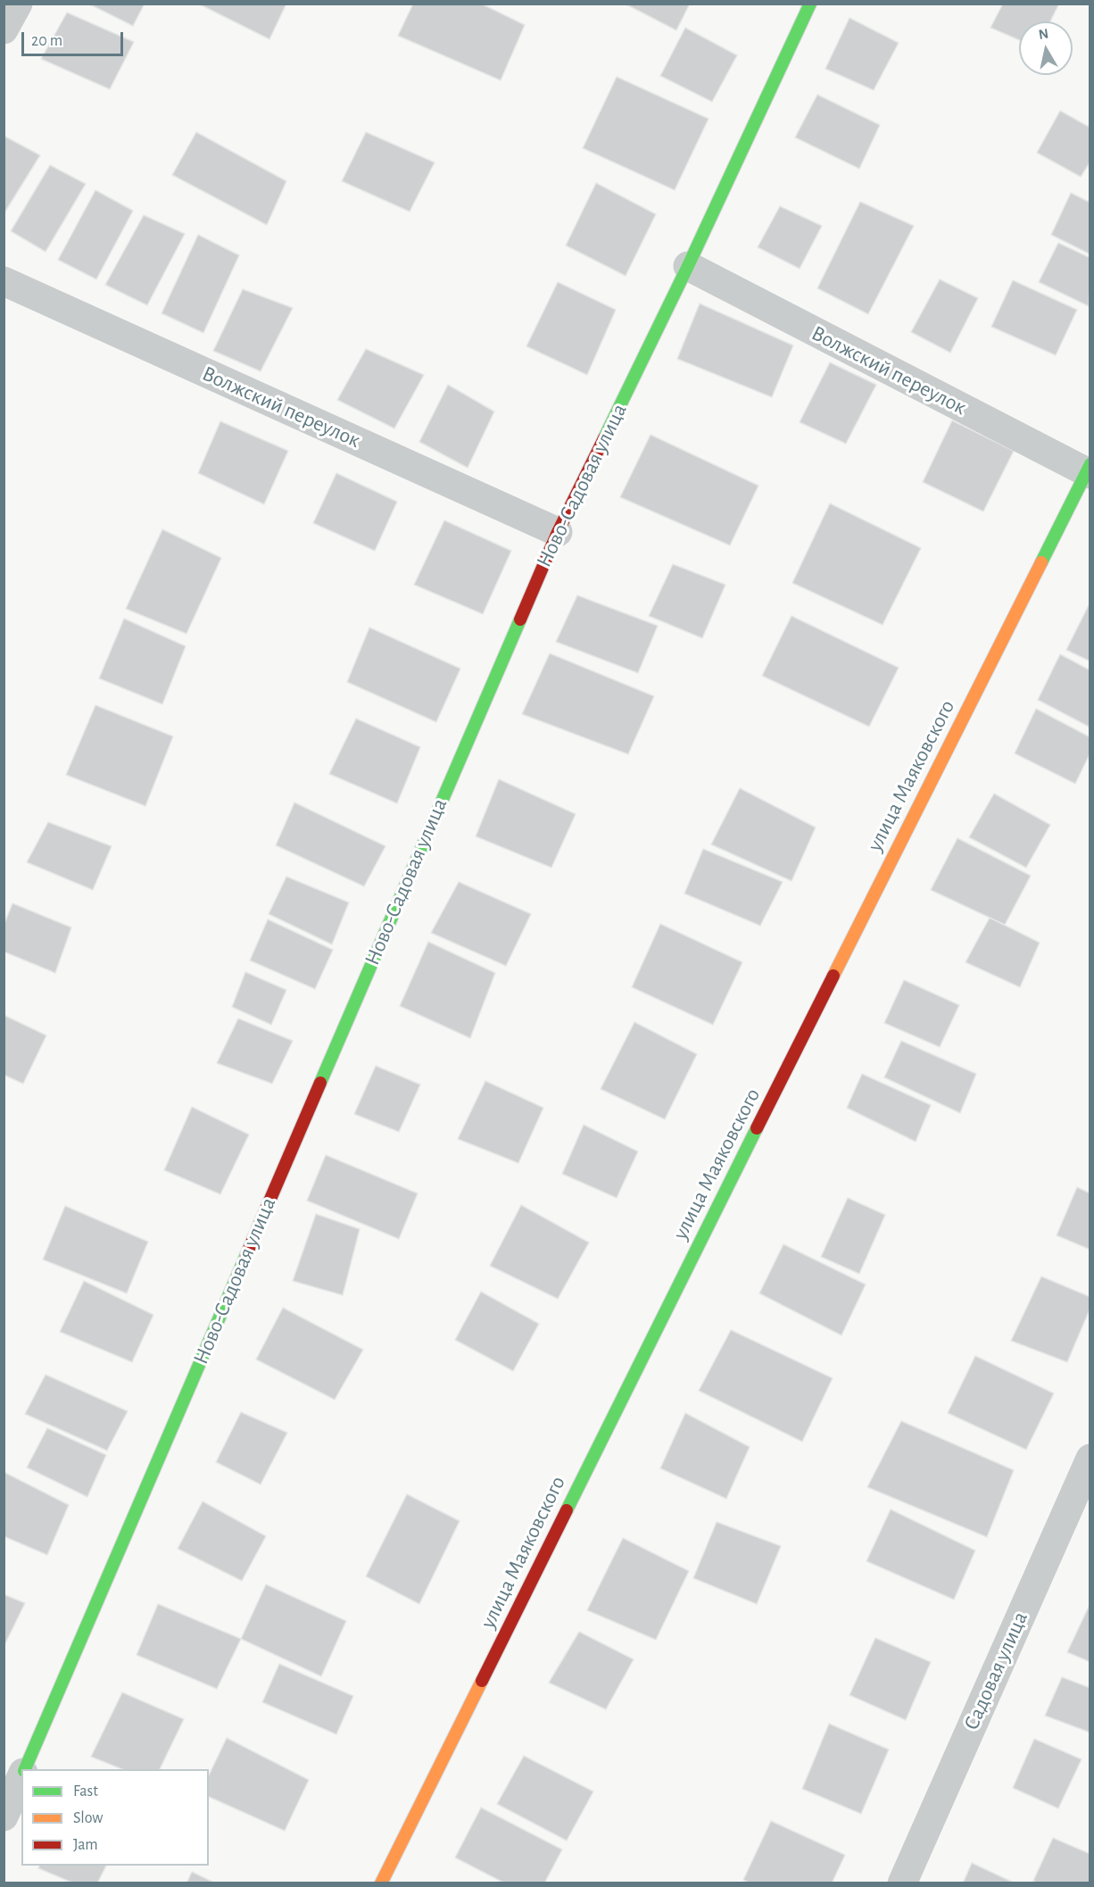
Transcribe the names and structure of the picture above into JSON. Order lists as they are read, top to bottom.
{
  "streets": {
    "street": [
      "Волжский переулок",
      "Ново-Садовая улица",
      "улица Маяковского",
      "Садовая улица"
    ]
  },
  "crossings": [
    ["Волжский переулок", "Ново-Садовая улица"],
    ["Волжский переулок", "улица Маяковского"]
  ],
  "legend": ["Fast", "Slow", "Jam"],
  "scale_bar": "20 m",
  "north": "top"
}
